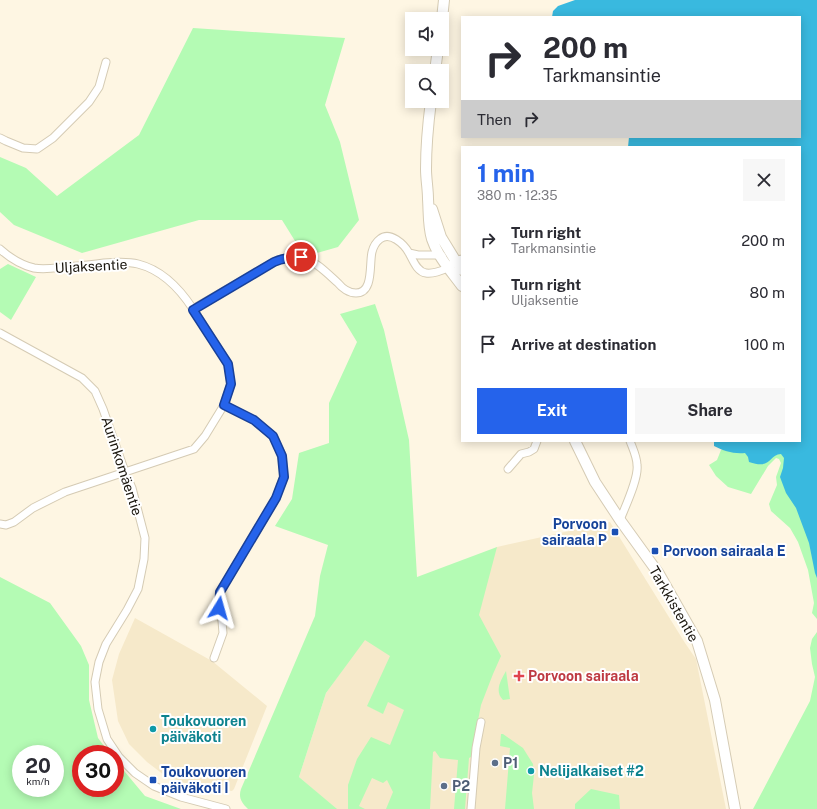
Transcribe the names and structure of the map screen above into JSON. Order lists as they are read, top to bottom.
{
  "streets": {
    "street": ["Uljaksentie", "Aurinkomäentie", "Tarkkistentie"]
  },
  "crossings": [
    ["Uljaksentie", "Aurinkomäentie"]
  ],
  "places": {
    "transit": ["Porvoon sairaala P", "Porvoon sairaala E", "Toukovuoren päiväkoti I"],
    "health": ["Porvoon sairaala"],
    "other": [
      "Toukovuoren päiväkoti",
      "P1",
      "Nelijalkaiset #2",
      "P2"
    ]
  },
  "page": {
    "turn": ["200 m", "Tarkmansintie"],
    "then": "Then",
    "heading": ["1 min", "380 m · 12:35"],
    "list": [
      {
        "name": "Turn right",
        "note": "Tarkmansintie",
        "value": "200 m"
      },
      {
        "name": "Turn right",
        "note": "Uljaksentie",
        "value": "80 m"
      },
      {
        "name": "Arrive at destination",
        "value": "100 m"
      }
    ],
    "buttons": ["Exit", "Share"],
    "speed": "20 km/h",
    "limit": "30"
  }
}
